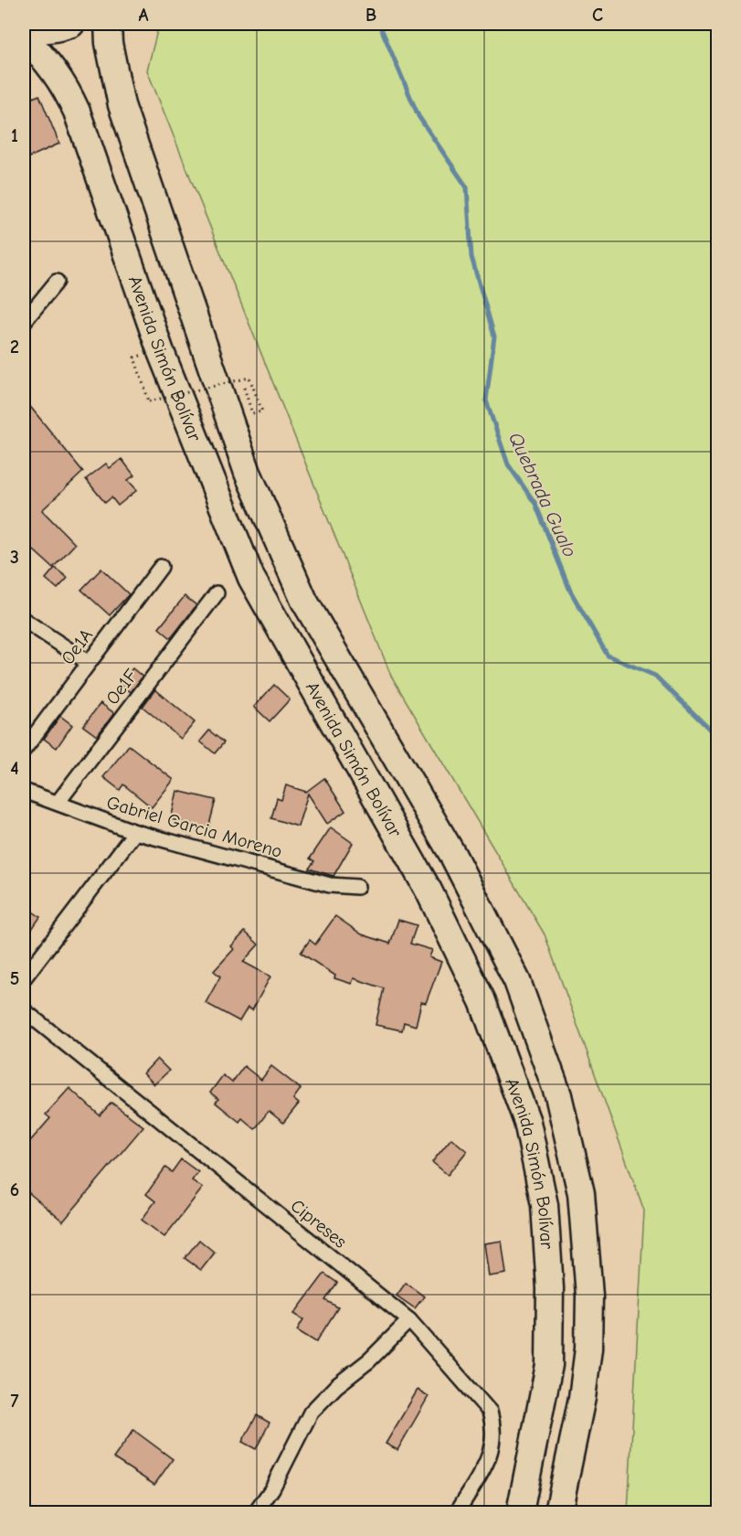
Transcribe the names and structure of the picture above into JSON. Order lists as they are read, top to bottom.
{
  "streets": {
    "highway": ["Avenida Simón Bolívar"],
    "street": [
      "Oe1A",
      "Oe1F",
      "Gabriel Garcia Moreno",
      "Cipreses"
    ]
  },
  "crossings": [
    ["Oe1F", "Gabriel Garcia Moreno"]
  ],
  "water": ["Quebrada Gualo"],
  "grid": {
    "columns": ["A", "B", "C"],
    "rows": [
      "1",
      "2",
      "3",
      "4",
      "5",
      "6",
      "7"
    ]
  }
}
